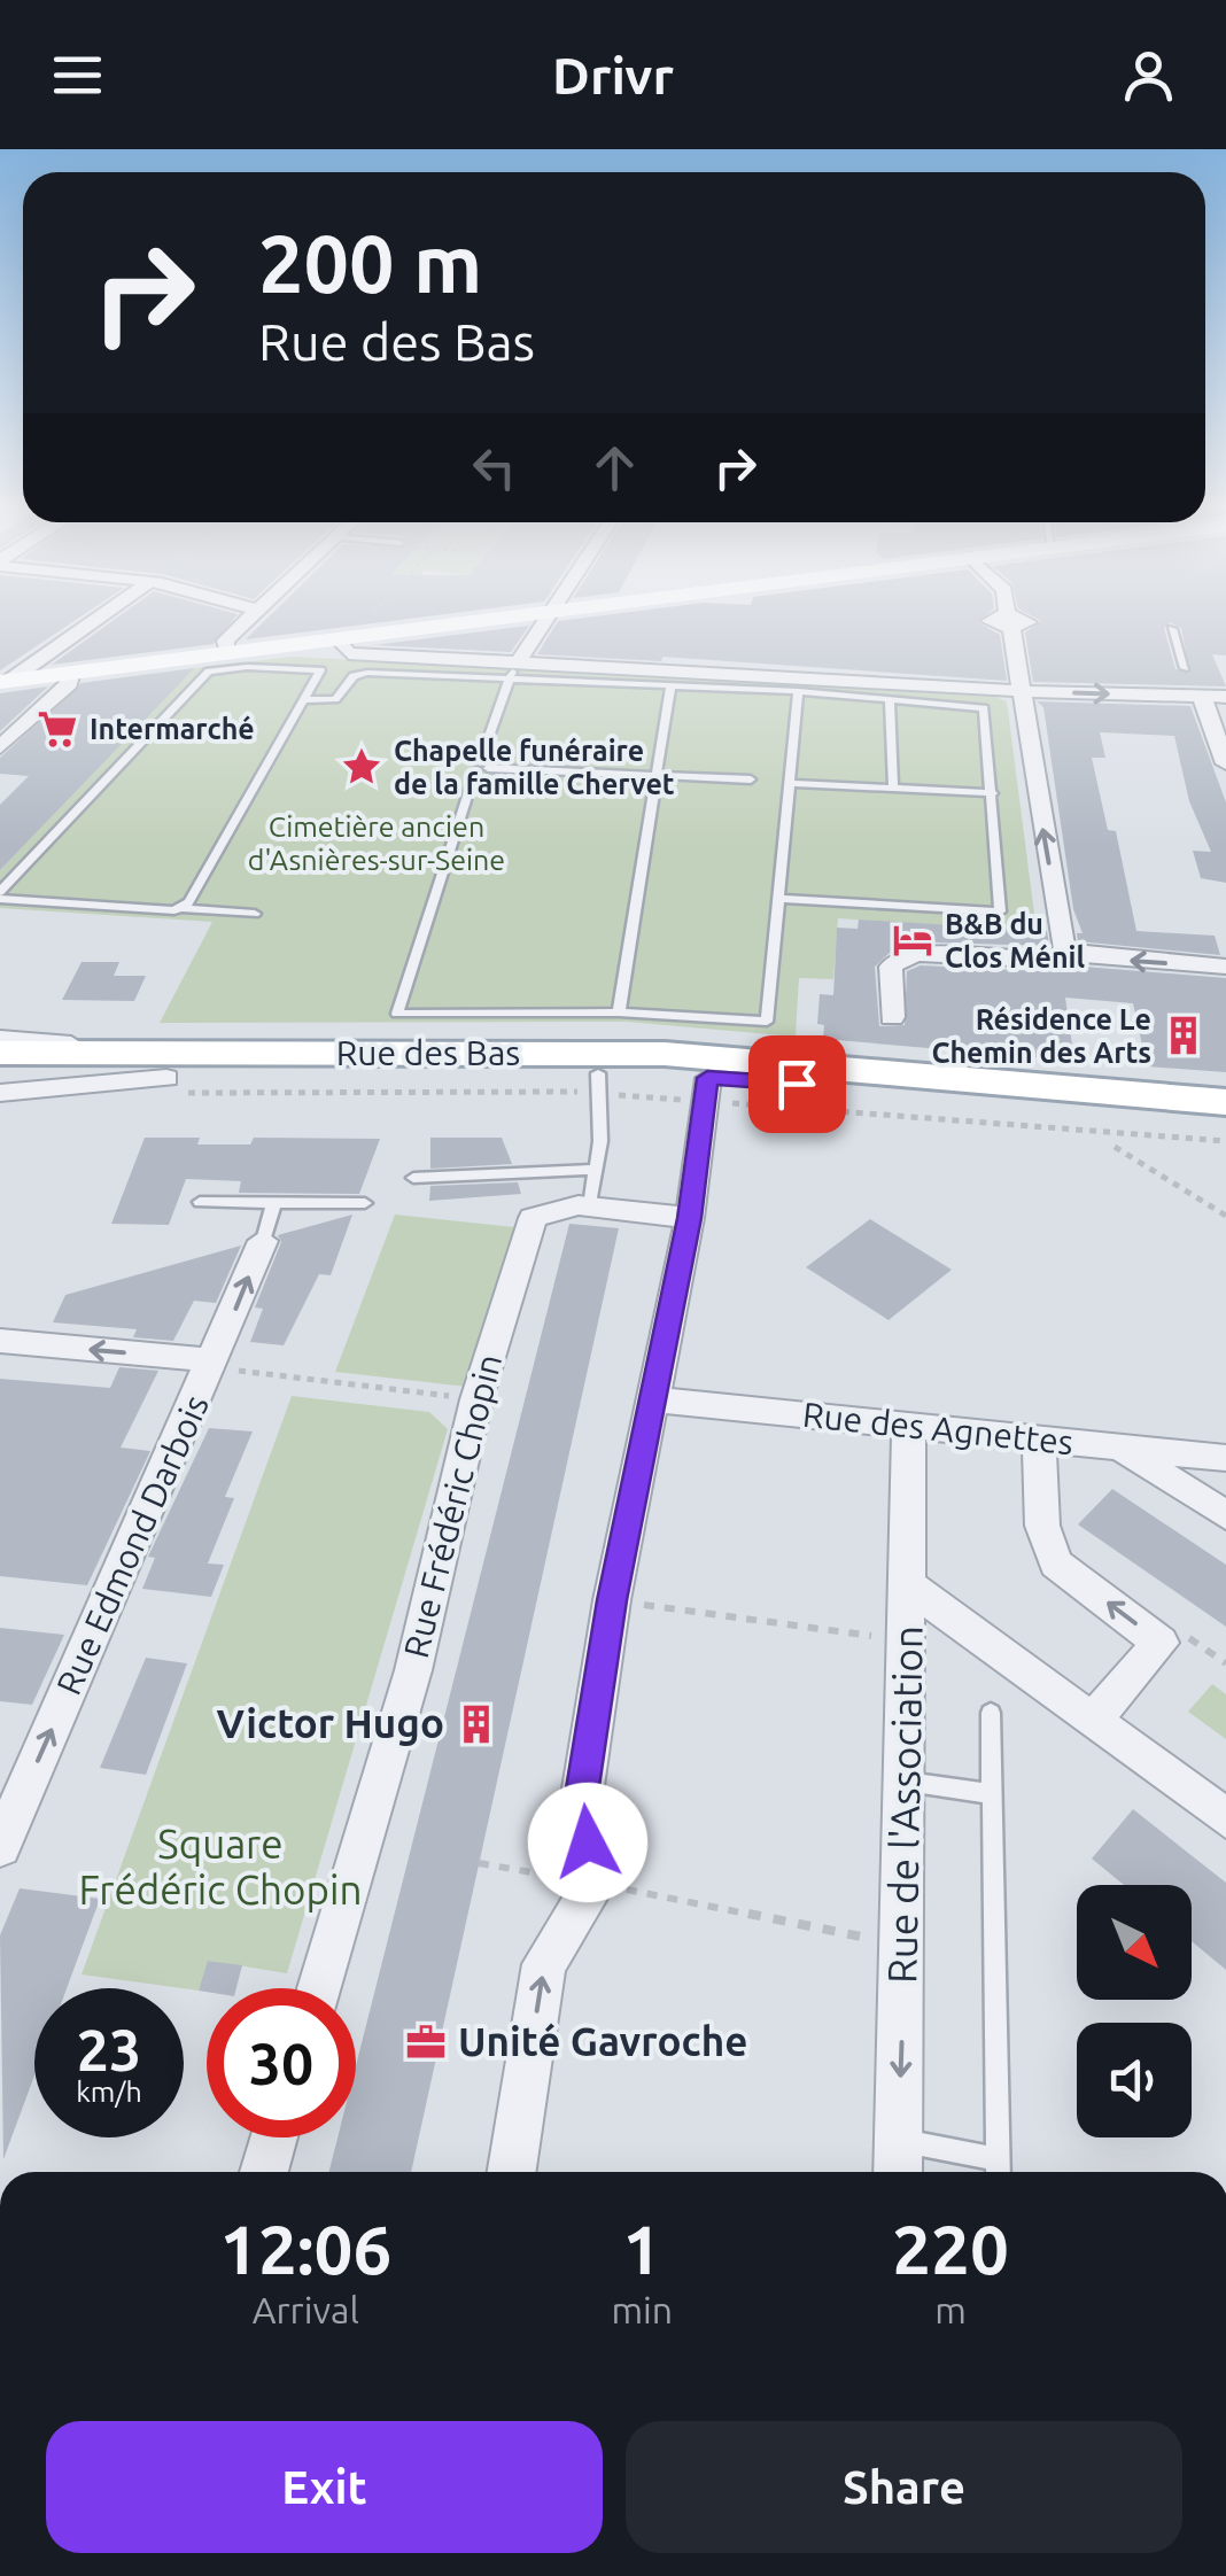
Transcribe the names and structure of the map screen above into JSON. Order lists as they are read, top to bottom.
{
  "streets": {
    "main road": ["Rue des Bas"],
    "street": [
      "Rue des Agnettes",
      "Rue Frédéric Chopin",
      "Rue Edmond Darbois",
      "Rue de l'Association"
    ]
  },
  "crossings": [
    ["Rue des Agnettes", "Rue de l'Association"]
  ],
  "one_way": ["Rue Edmond Darbois"],
  "parks": ["Cimetière ancien d'Asnières-sur-Seine", "Square Frédéric Chopin"],
  "places": {
    "supermarket": ["Intermarché"],
    "place": ["Chapelle funéraire de la famille Chervet"],
    "hotel": ["B&B du Clos Ménil"],
    "building": ["Résidence Le Chemin des Arts", "Victor Hugo"],
    "office": ["Unité Gavroche"]
  },
  "north": "bottom right",
  "page": {
    "header": "Drivr",
    "turn": ["200 m", "Rue des Bas"],
    "speed": "23 km/h",
    "limit": "30",
    "eta": [
      "12:06",
      "Arrival",
      "1",
      "min",
      "220",
      "m"
    ],
    "buttons": ["Exit", "Share"]
  }
}
